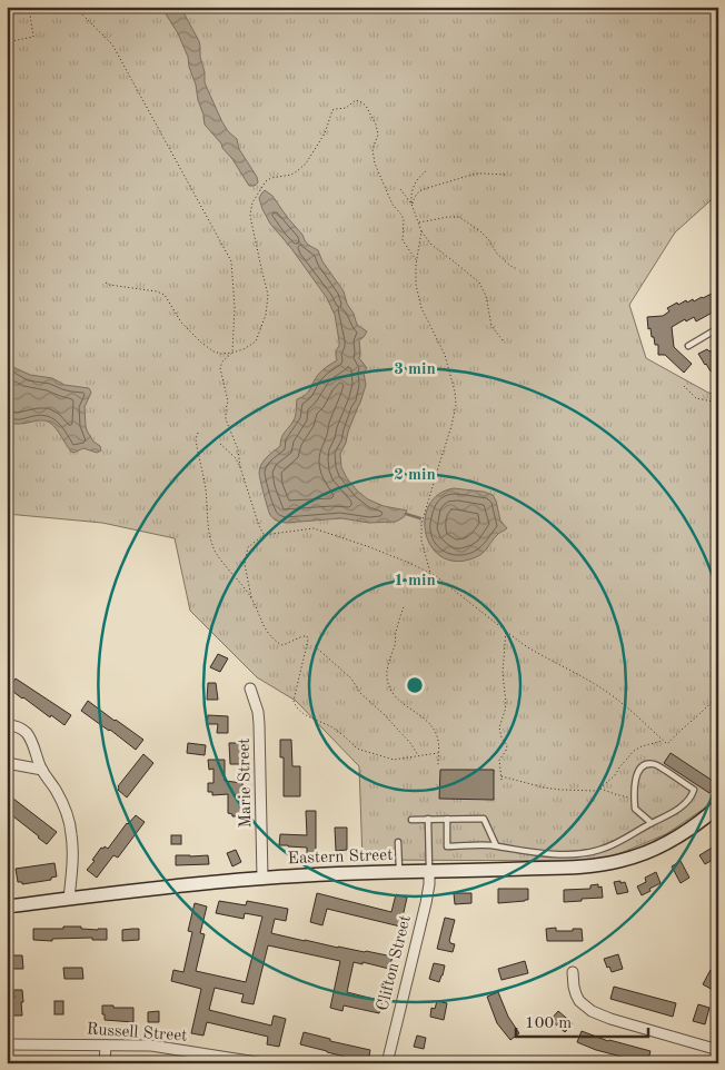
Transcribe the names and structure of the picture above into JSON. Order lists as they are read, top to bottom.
{
  "streets": {
    "street": [
      "Marie Street",
      "Eastern Street",
      "Clifton Street",
      "Russell Street"
    ]
  },
  "crossings": [
    ["Marie Street", "Eastern Street"],
    ["Eastern Street", "Clifton Street"]
  ],
  "scale_bar": "100 m",
  "rings": ["3 min", "2 min", "1 min"]
}
